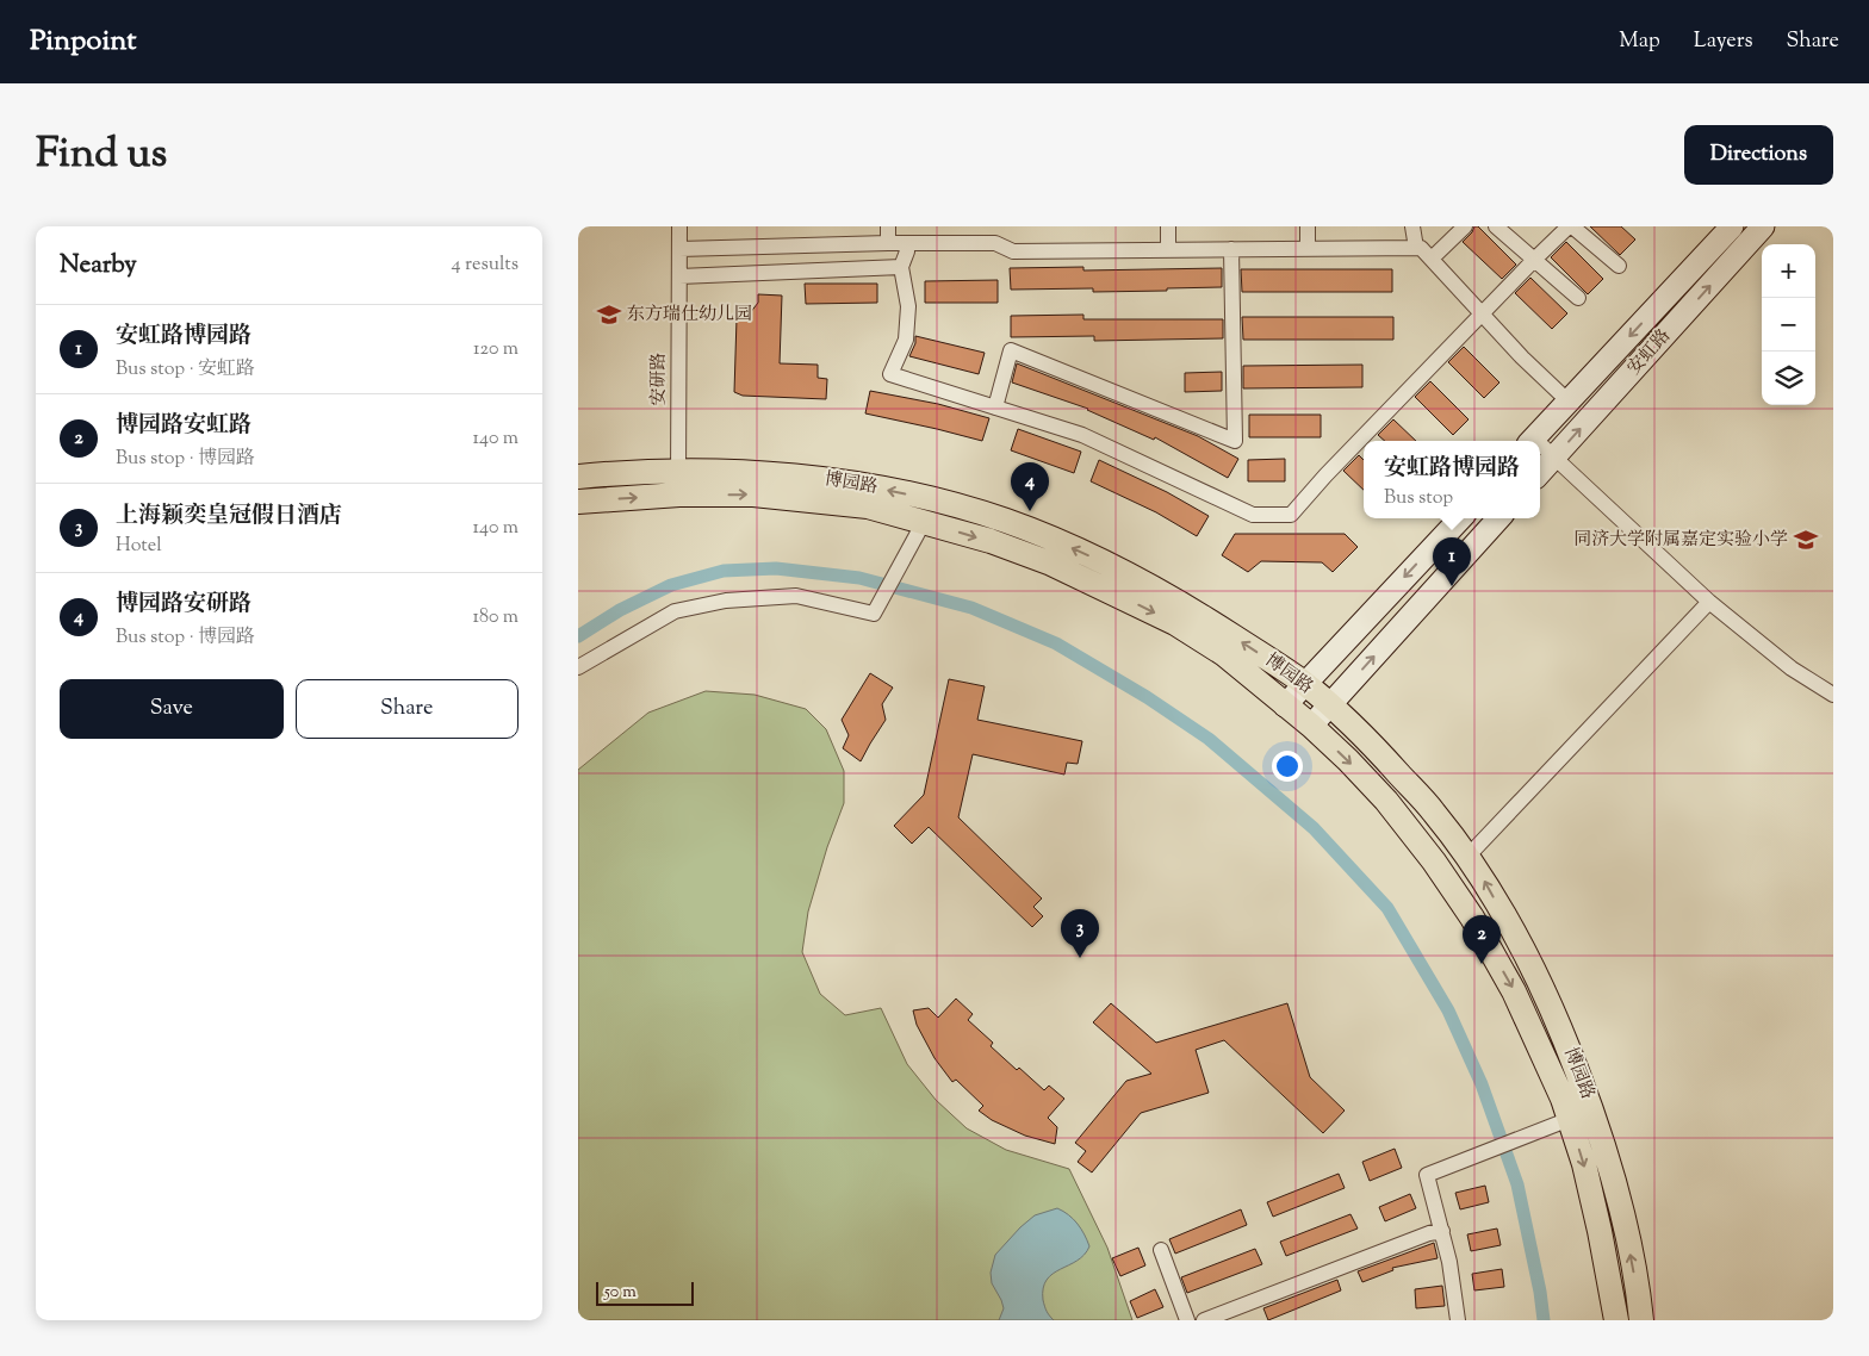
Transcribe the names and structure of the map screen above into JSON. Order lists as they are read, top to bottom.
{
  "streets": {
    "main road": ["安虹路", "博园路"],
    "street": ["安研路"]
  },
  "crossings": [
    ["安研路", "博园路"]
  ],
  "places": {
    "school or university": ["东方瑞仕幼儿园", "同济大学附属嘉定实验小学"]
  },
  "scale_bar": "50 m",
  "page": {
    "header": "Pinpoint",
    "nav": ["Map", "Layers", "Share"],
    "title": "Find us",
    "buttons": [
      "Directions",
      ["Save", "Share"]
    ],
    "heading": ["Nearby", "4 results"],
    "map_buttons": ["+", "−"],
    "list": [
      {
        "mark": "1",
        "name": "安虹路博园路",
        "note": "Bus stop · 安虹路",
        "value": "120 m"
      },
      {
        "mark": "2",
        "name": "博园路安虹路",
        "note": "Bus stop · 博园路",
        "value": "140 m"
      },
      {
        "mark": "3",
        "name": "上海颖奕皇冠假日酒店",
        "note": "Hotel",
        "value": "140 m"
      },
      {
        "mark": "4",
        "name": "博园路安研路",
        "note": "Bus stop · 博园路",
        "value": "180 m"
      }
    ],
    "popup": ["安虹路博园路", "Bus stop"],
    "pins": [
      "4",
      "1",
      "3",
      "2"
    ],
    "scale": "50 m"
  }
}
